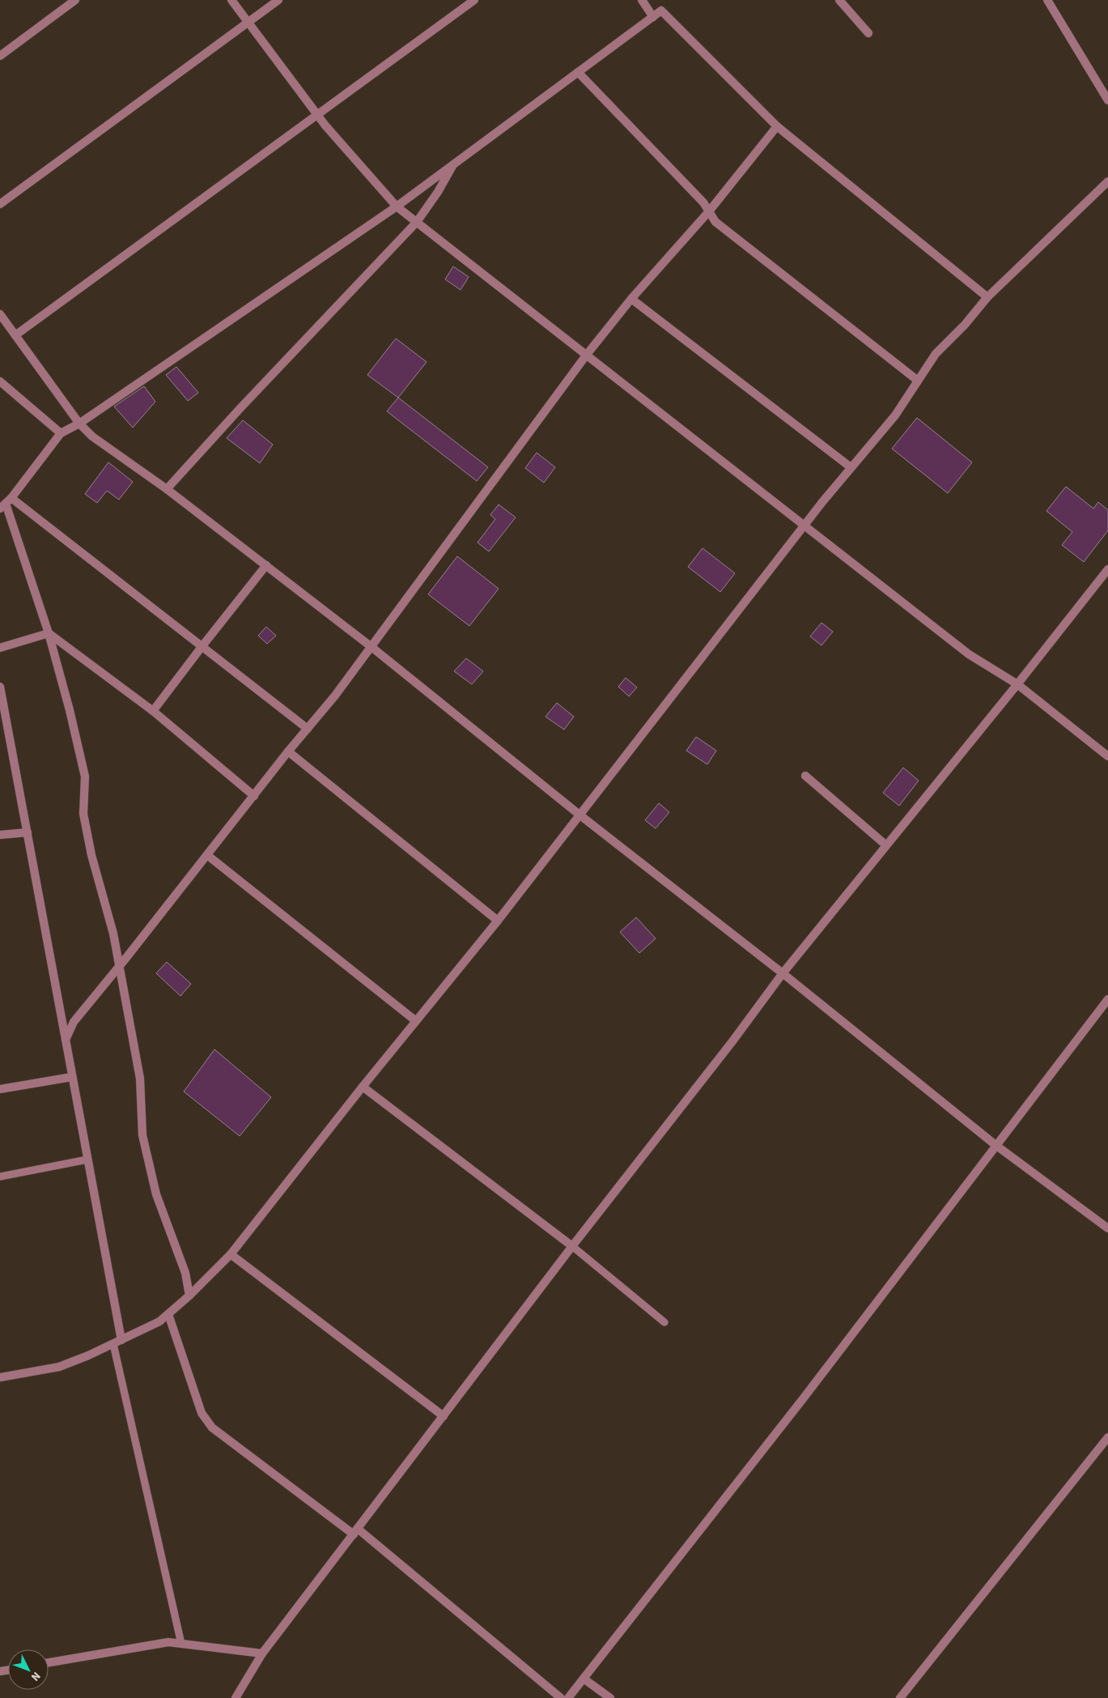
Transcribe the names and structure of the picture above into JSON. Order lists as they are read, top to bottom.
{
  "north": "bottom right"
}
